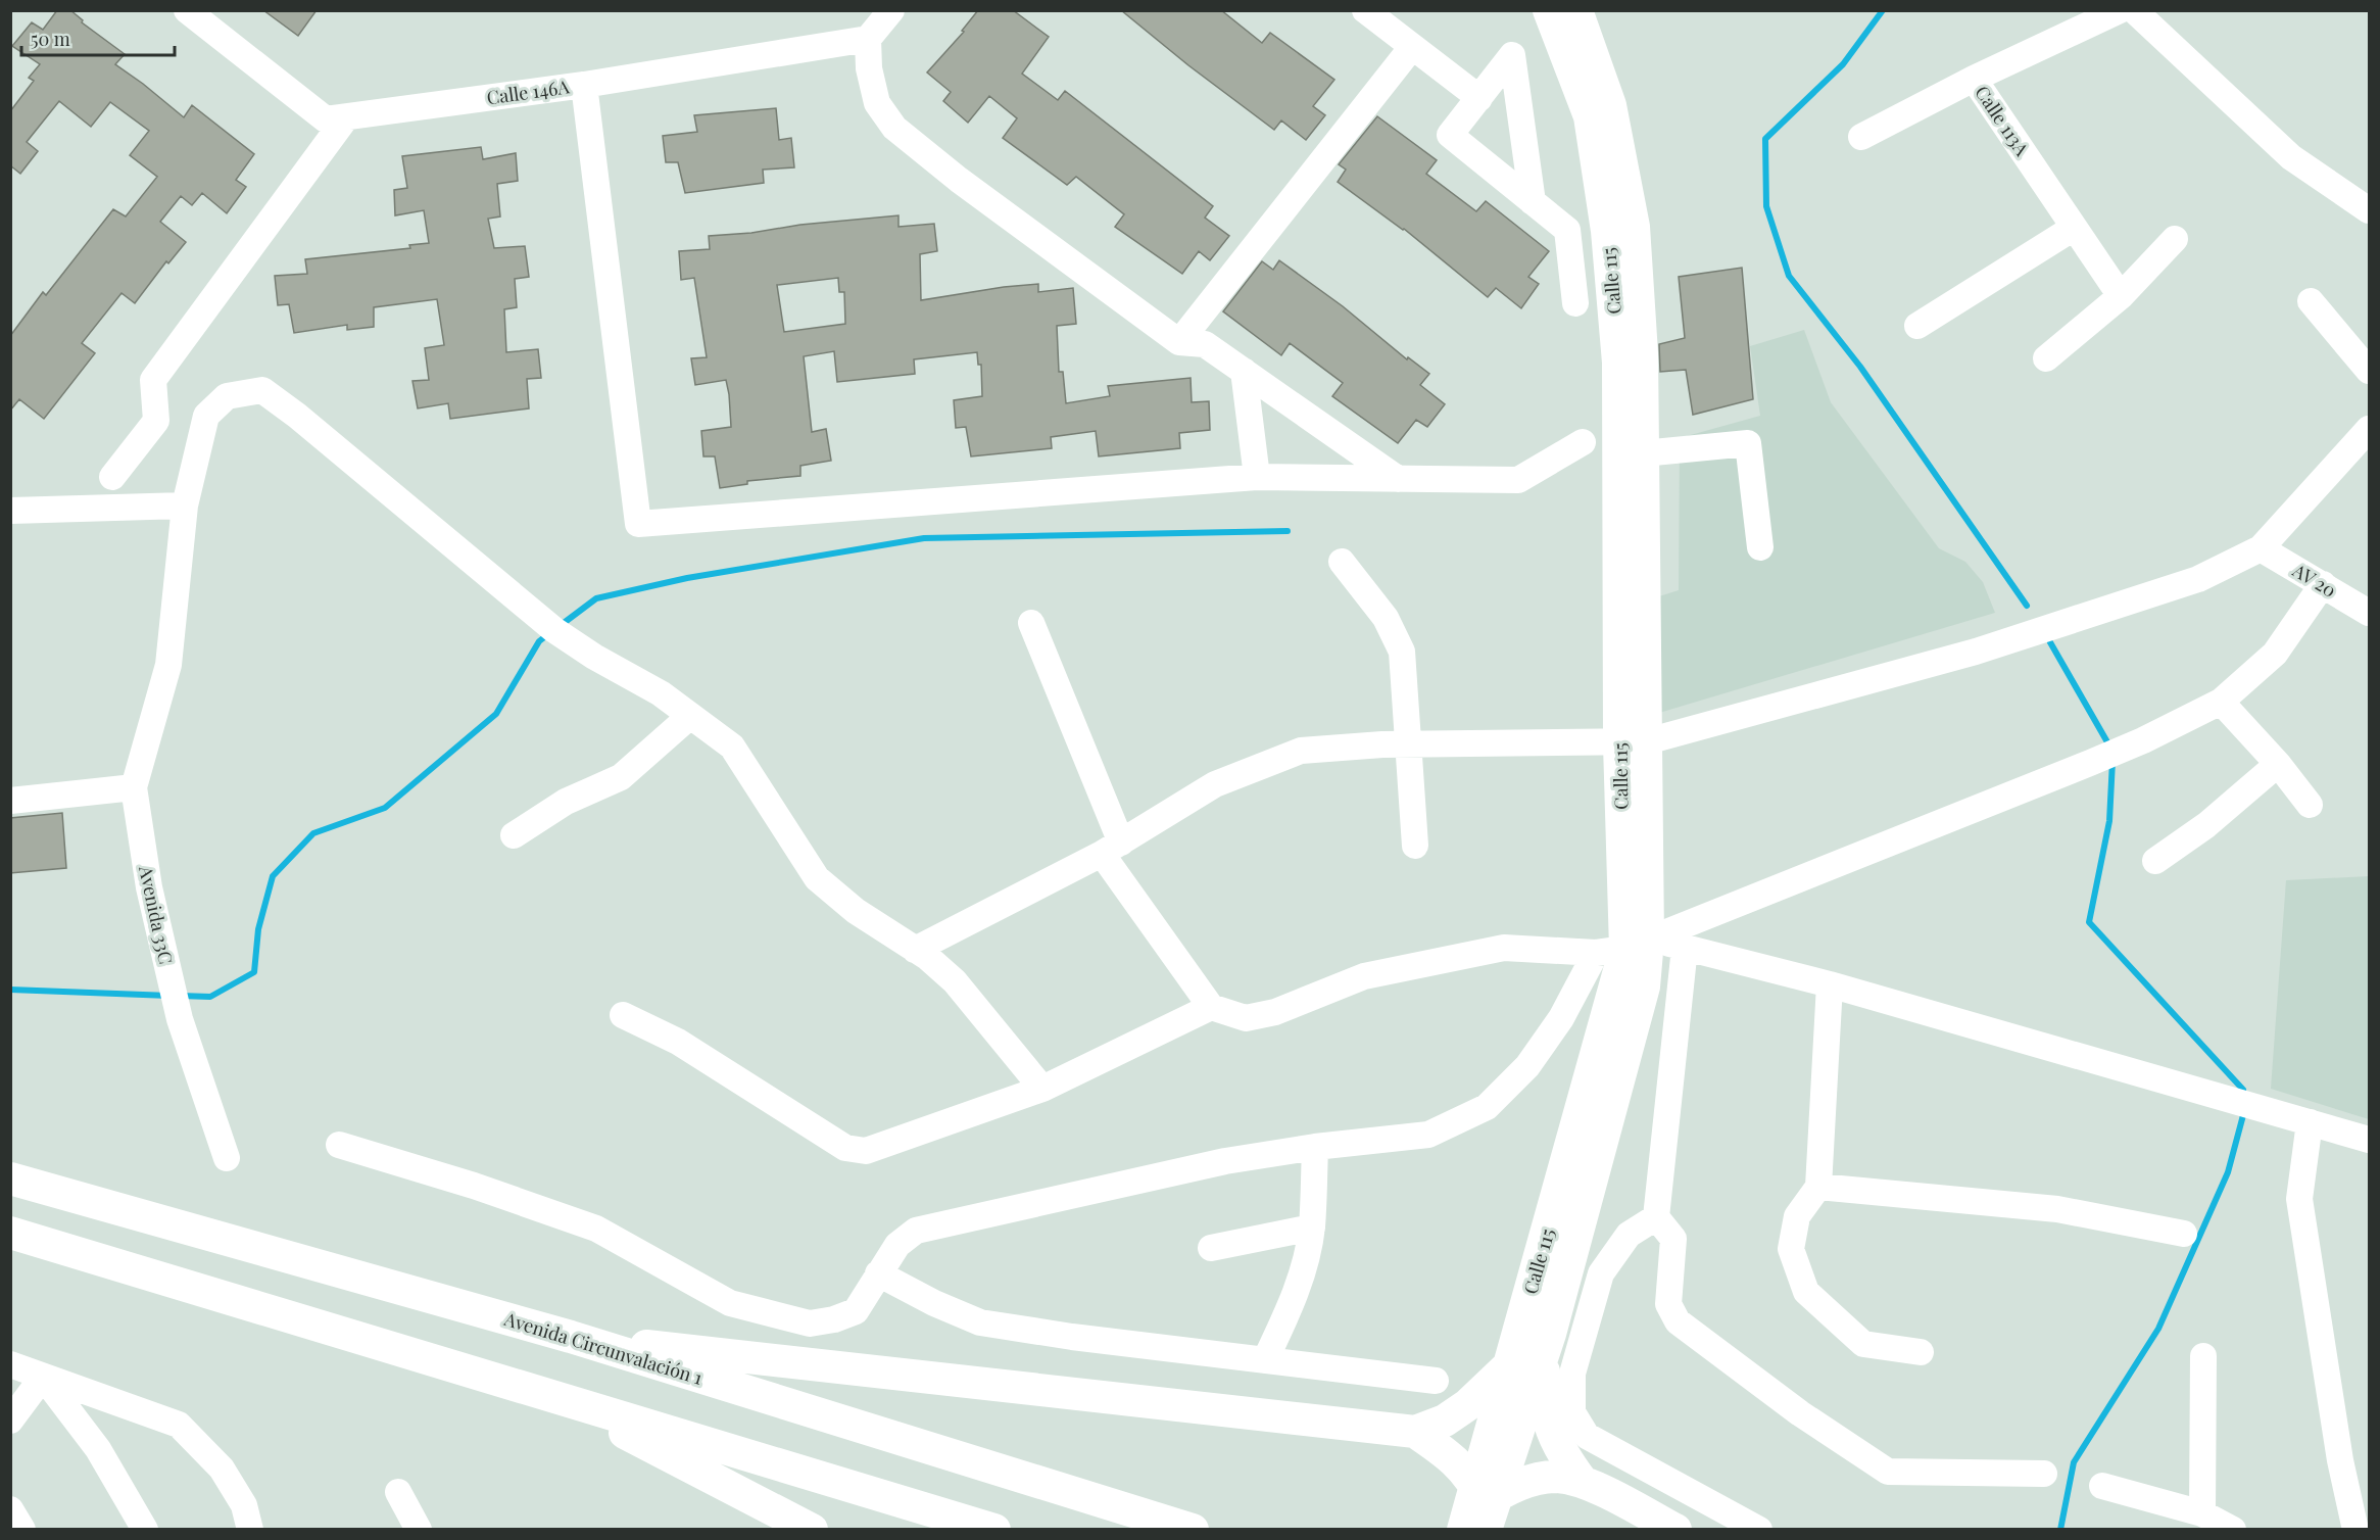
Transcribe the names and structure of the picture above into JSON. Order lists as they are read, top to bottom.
{
  "streets": {
    "main road": ["Calle 115", "Avenida Circunvalación 1"],
    "street": [
      "Calle 146A",
      "Calle 113A",
      "AV 20",
      "Avenida 33C"
    ]
  },
  "scale_bar": "50 m"
}
